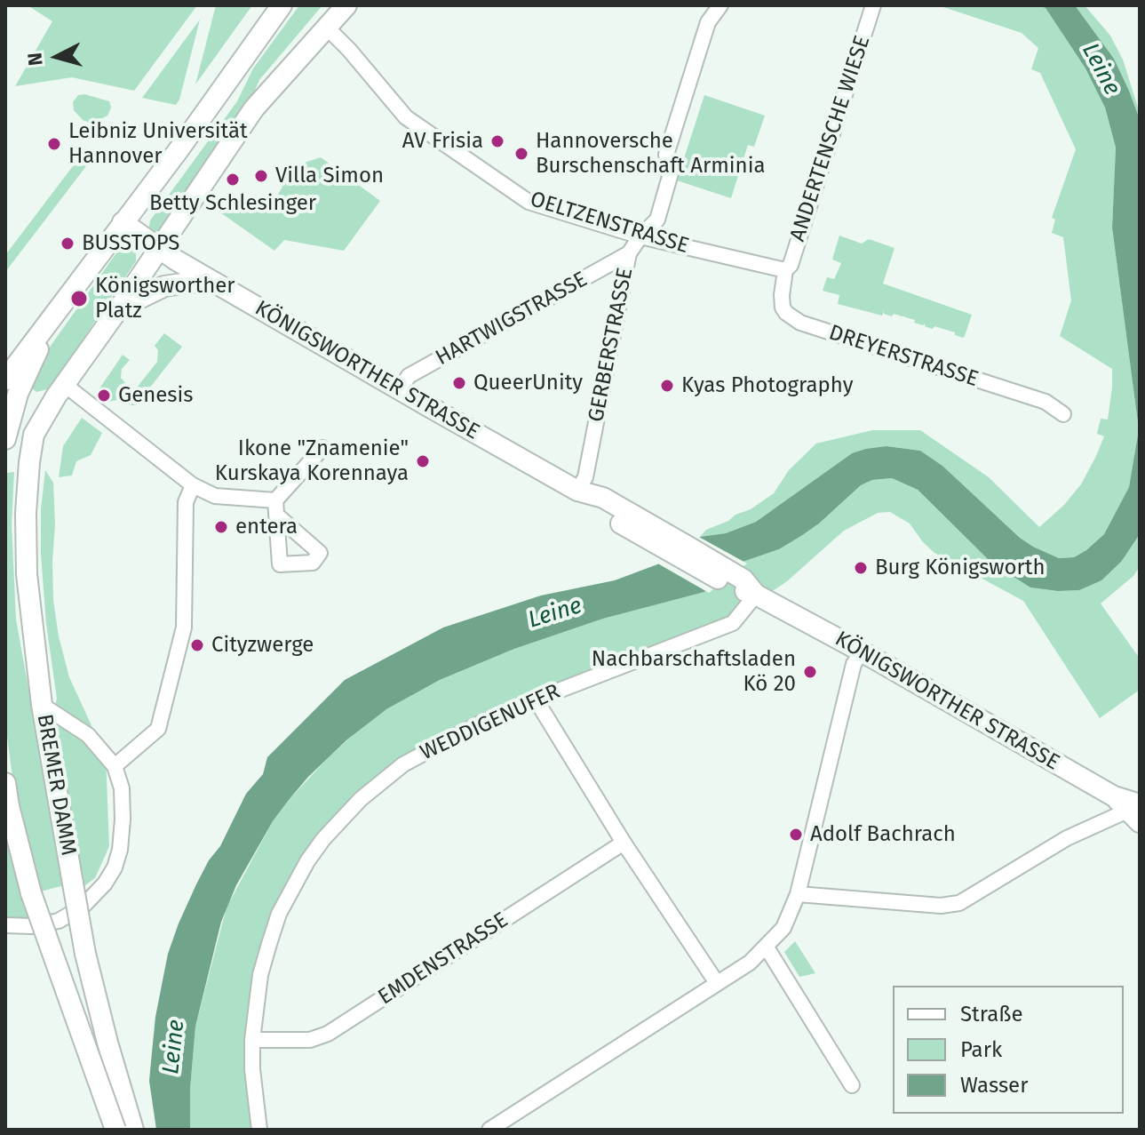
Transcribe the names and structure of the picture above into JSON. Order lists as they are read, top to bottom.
{
  "streets": {
    "main road": ["KÖNIGSWORTHER STRASSE", "BREMER DAMM"],
    "street": [
      "ANDERTENSCHE WIESE",
      "OELTZENSTRASSE",
      "HARTWIGSTRASSE",
      "GERBERSTRASSE",
      "DREYERSTRASSE",
      "WEDDIGENUFER",
      "EMDENSTRASSE"
    ]
  },
  "crossings": [
    ["ANDERTENSCHE WIESE", "OELTZENSTRASSE"],
    ["ANDERTENSCHE WIESE", "DREYERSTRASSE"],
    ["OELTZENSTRASSE", "GERBERSTRASSE"],
    ["OELTZENSTRASSE", "DREYERSTRASSE"],
    ["HARTWIGSTRASSE", "GERBERSTRASSE"],
    ["HARTWIGSTRASSE", "KÖNIGSWORTHER STRASSE"],
    ["GERBERSTRASSE", "KÖNIGSWORTHER STRASSE"],
    ["KÖNIGSWORTHER STRASSE", "WEDDIGENUFER"],
    ["WEDDIGENUFER", "EMDENSTRASSE"]
  ],
  "water": ["Leine"],
  "places": [
    "AV Frisia",
    "Leibniz Universität Hannover",
    "Hannoversche Burschenschaft Arminia",
    "Villa Simon",
    "Betty Schlesinger",
    "BUSSTOPS",
    "Königsworther Platz",
    "QueerUnity",
    "Kyas Photography",
    "Genesis",
    "Ikone \"Znamenie\" Kurskaya Korennaya",
    "entera",
    "Burg Königsworth",
    "Cityzwerge",
    "Nachbarschaftsladen Kö 20",
    "Adolf Bachrach"
  ],
  "legend": ["Straße", "Park", "Wasser"],
  "north": "left"
}
